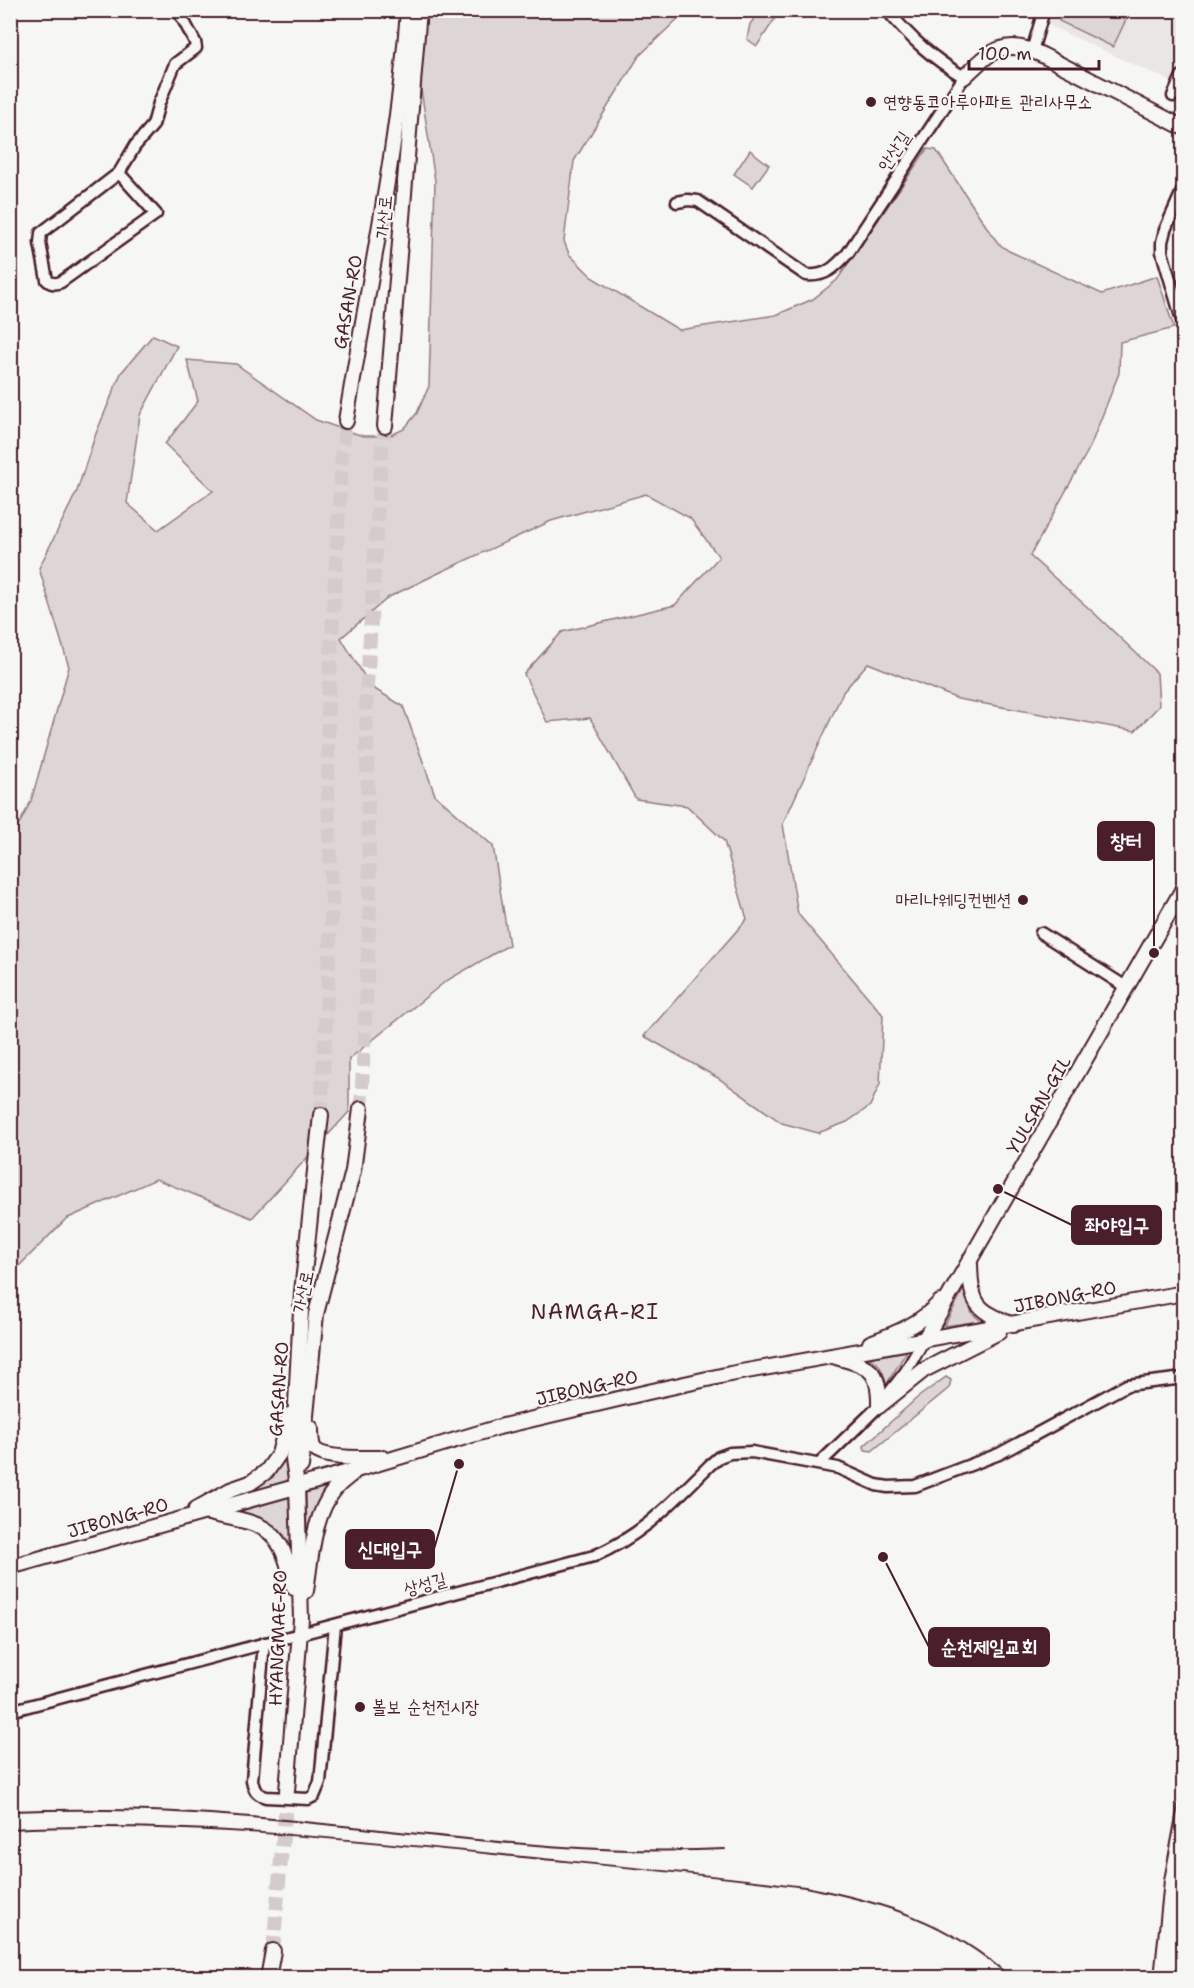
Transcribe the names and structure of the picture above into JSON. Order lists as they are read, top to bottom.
{
  "streets": {
    "main road": [
      "안산길",
      "가산로",
      "GASAN-RO",
      "YULSAN-GIL",
      "JIBONG-RO",
      "HYANGMAE-RO"
    ],
    "street": ["상성길"]
  },
  "crossings": [
    ["가산로", "GASAN-RO"],
    ["GASAN-RO", "JIBONG-RO"],
    ["GASAN-RO", "HYANGMAE-RO"],
    ["YULSAN-GIL", "JIBONG-RO"],
    ["JIBONG-RO", "HYANGMAE-RO"],
    ["상성길", "HYANGMAE-RO"]
  ],
  "districts": ["NAMGA-RI"],
  "places": [
    "연향동코아루아파트 관리사무소",
    "마리나웨딩컨벤션",
    "창터",
    "좌야입구",
    "신대입구",
    "순천제일교회",
    "볼보 순천전시장"
  ],
  "scale_bar": "100 m"
}
